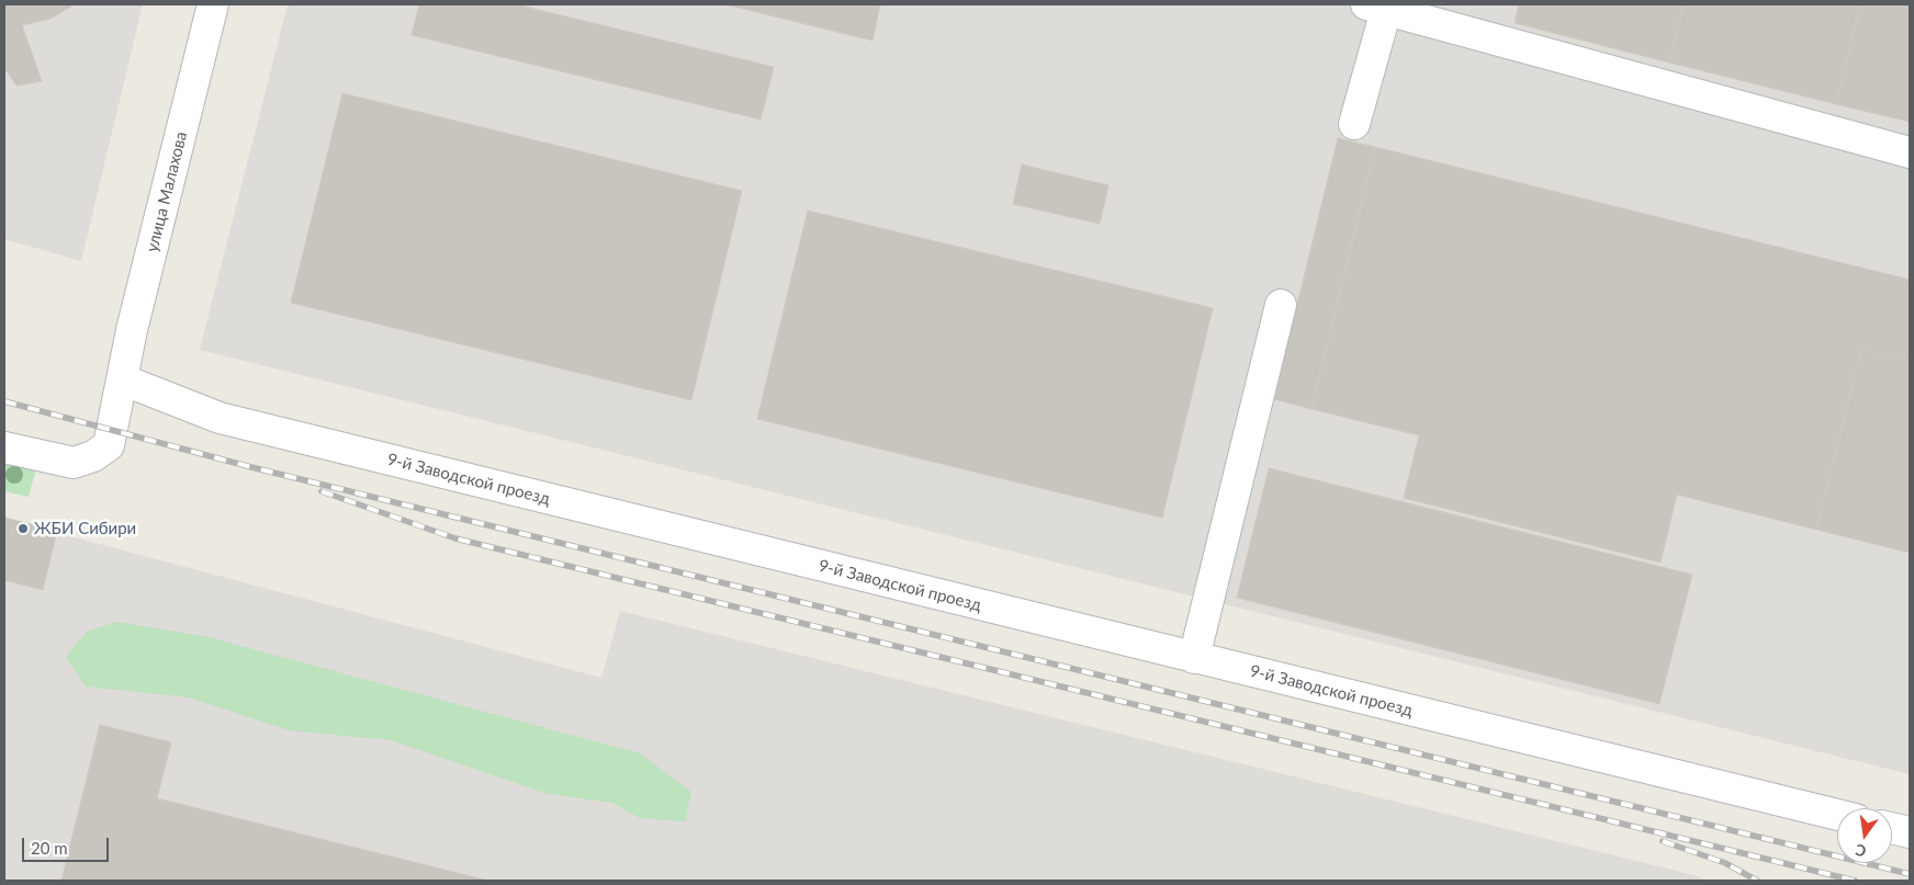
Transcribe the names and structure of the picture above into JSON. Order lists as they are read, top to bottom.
{
  "streets": {
    "street": ["улица Малахова", "9-й Заводской проезд"]
  },
  "crossings": [
    ["улица Малахова", "9-й Заводской проезд"]
  ],
  "places": ["ЖБИ Сибири"],
  "scale_bar": "20 m",
  "north": "bottom"
}
